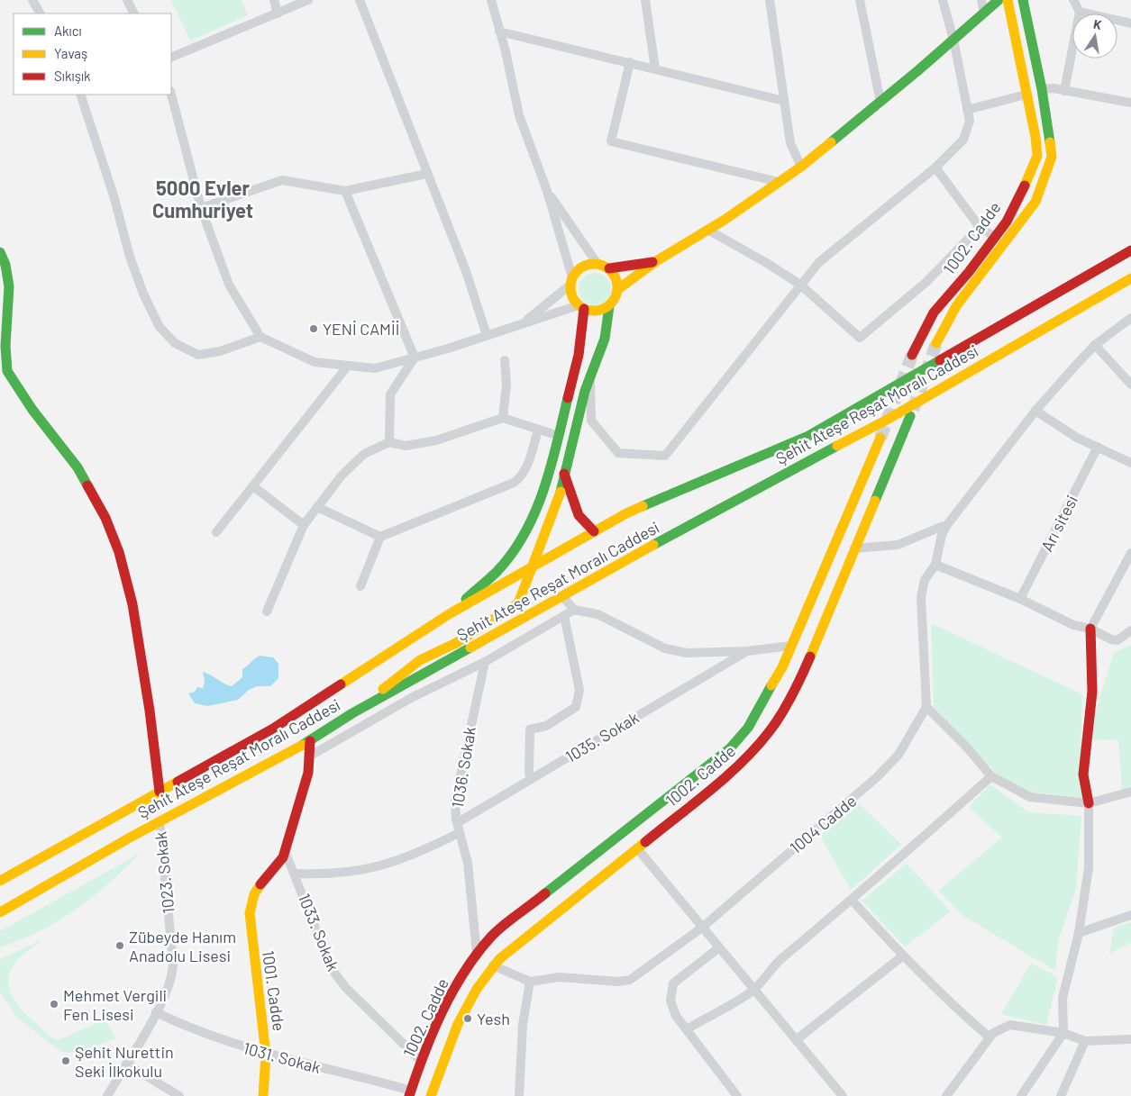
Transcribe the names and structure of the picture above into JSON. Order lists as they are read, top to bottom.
{
  "streets": {
    "main road": ["1002. Cadde", "Şehit Ateşe Reşat Moralı Caddesi", "1001. Cadde"],
    "street": [
      "Arı sitesi",
      "1035. Sokak",
      "1036. Sokak",
      "1004 Cadde",
      "1023. Sokak",
      "1033. Sokak",
      "1031. Sokak"
    ]
  },
  "crossings": [
    ["1002. Cadde", "1036. Sokak"],
    ["1002. Cadde", "1033. Sokak"],
    ["1002. Cadde", "1031. Sokak"],
    ["Şehit Ateşe Reşat Moralı Caddesi", "1023. Sokak"],
    ["Şehit Ateşe Reşat Moralı Caddesi", "1001. Cadde"],
    ["1035. Sokak", "1036. Sokak"],
    ["1035. Sokak", "1033. Sokak"],
    ["1023. Sokak", "1031. Sokak"],
    ["1033. Sokak", "1001. Cadde"],
    ["1001. Cadde", "1031. Sokak"]
  ],
  "districts": ["5000 Evler Cumhuriyet"],
  "places": [
    "YENİ CAMİİ",
    "Zübeyde Hanım Anadolu Lisesi",
    "Mehmet Vergili Fen Lisesi",
    "Yesh",
    "Şehit Nurettin Seki İlkokulu"
  ],
  "legend": ["Akıcı", "Yavaş", "Sıkışık"],
  "north": "top"
}
